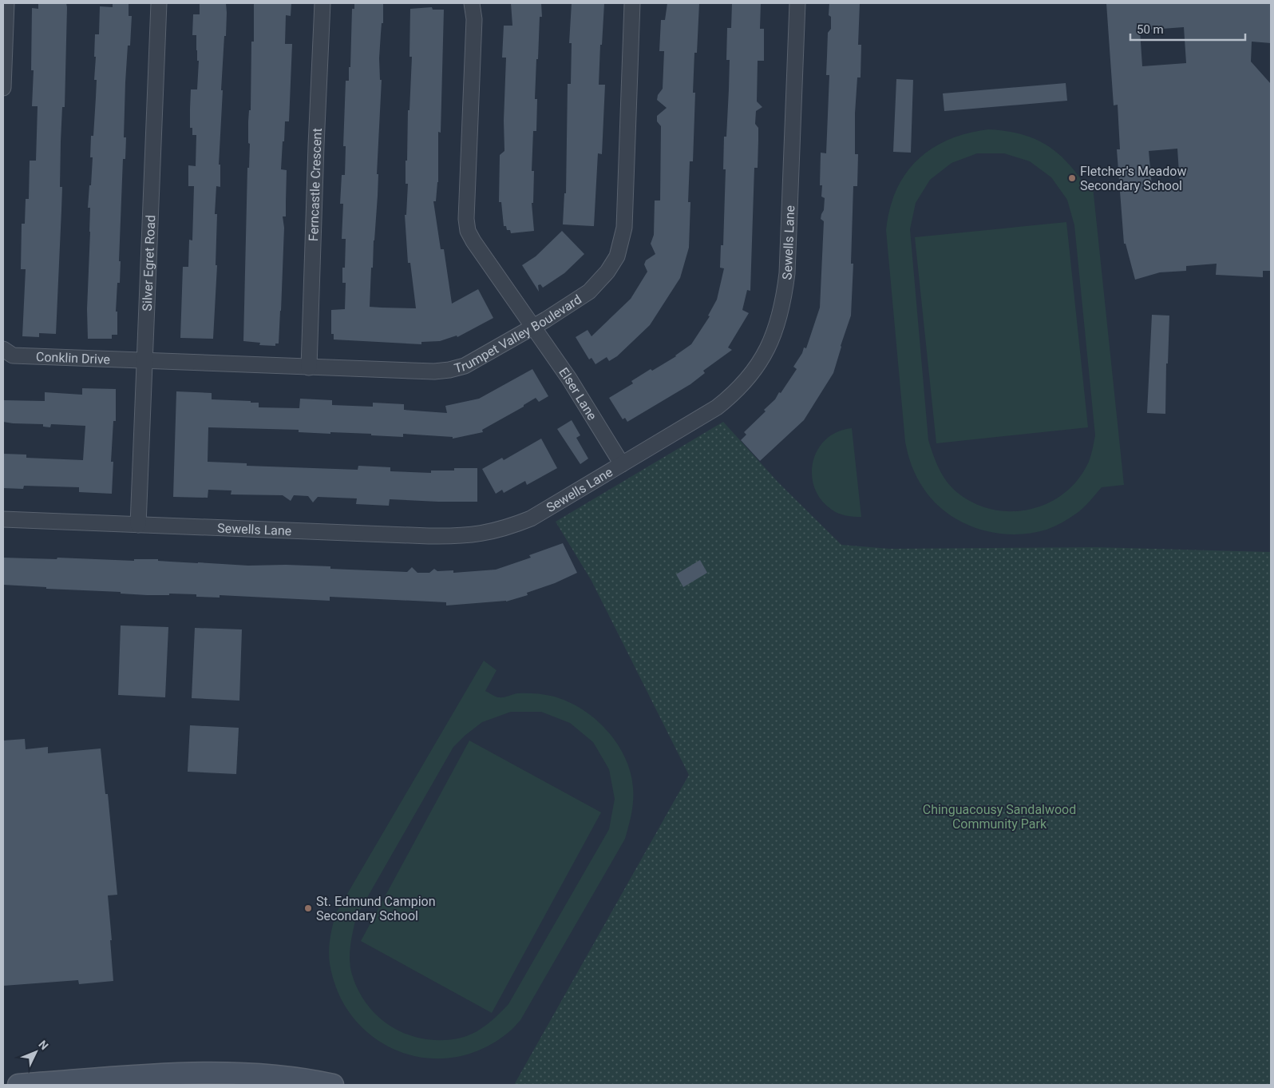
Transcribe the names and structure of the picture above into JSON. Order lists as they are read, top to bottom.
{
  "streets": {
    "street": [
      "Ferncastle Crescent",
      "Sewells Lane",
      "Silver Egret Road",
      "Trumpet Valley Boulevard",
      "Conklin Drive",
      "Elser Lane"
    ]
  },
  "crossings": [
    ["Ferncastle Crescent", "Trumpet Valley Boulevard"],
    ["Sewells Lane", "Silver Egret Road"],
    ["Sewells Lane", "Elser Lane"],
    ["Silver Egret Road", "Trumpet Valley Boulevard"],
    ["Silver Egret Road", "Conklin Drive"],
    ["Trumpet Valley Boulevard", "Conklin Drive"],
    ["Trumpet Valley Boulevard", "Elser Lane"]
  ],
  "parks": ["Chinguacousy Sandalwood Community Park"],
  "places": ["Fletcher's Meadow Secondary School", "St. Edmund Campion Secondary School"],
  "scale_bar": "50 m",
  "north": "top right"
}
